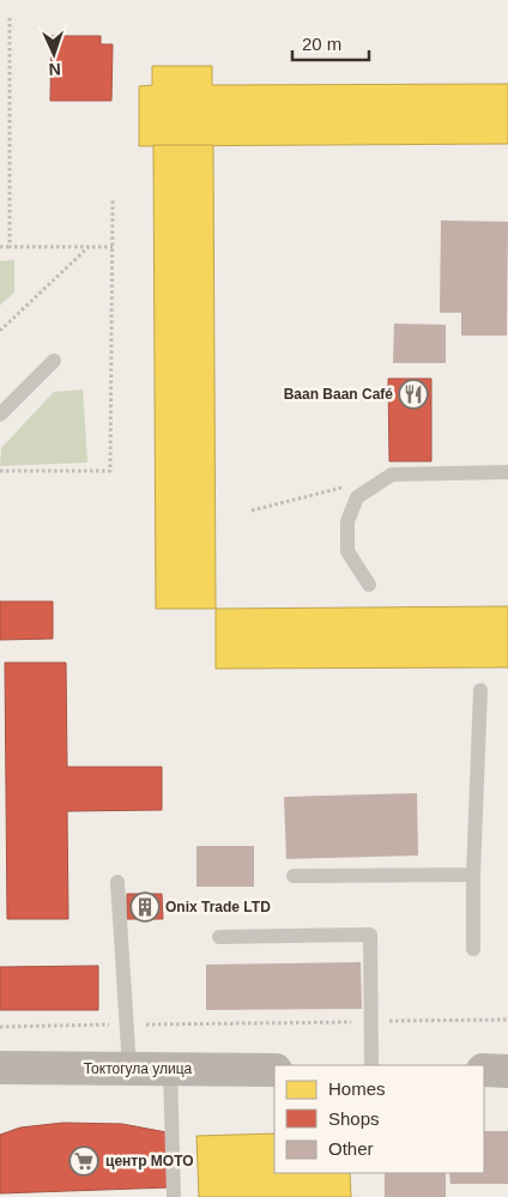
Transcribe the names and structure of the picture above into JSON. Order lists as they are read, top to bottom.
{
  "streets": {
    "main road": ["Токтогула улица"]
  },
  "places": {
    "restaurant": ["Baan Baan Café"],
    "building": ["Onix Trade LTD"],
    "supermarket": ["центр МОТО"]
  },
  "legend": ["Homes", "Shops", "Other"],
  "scale_bar": "20 m",
  "north": "bottom"
}
